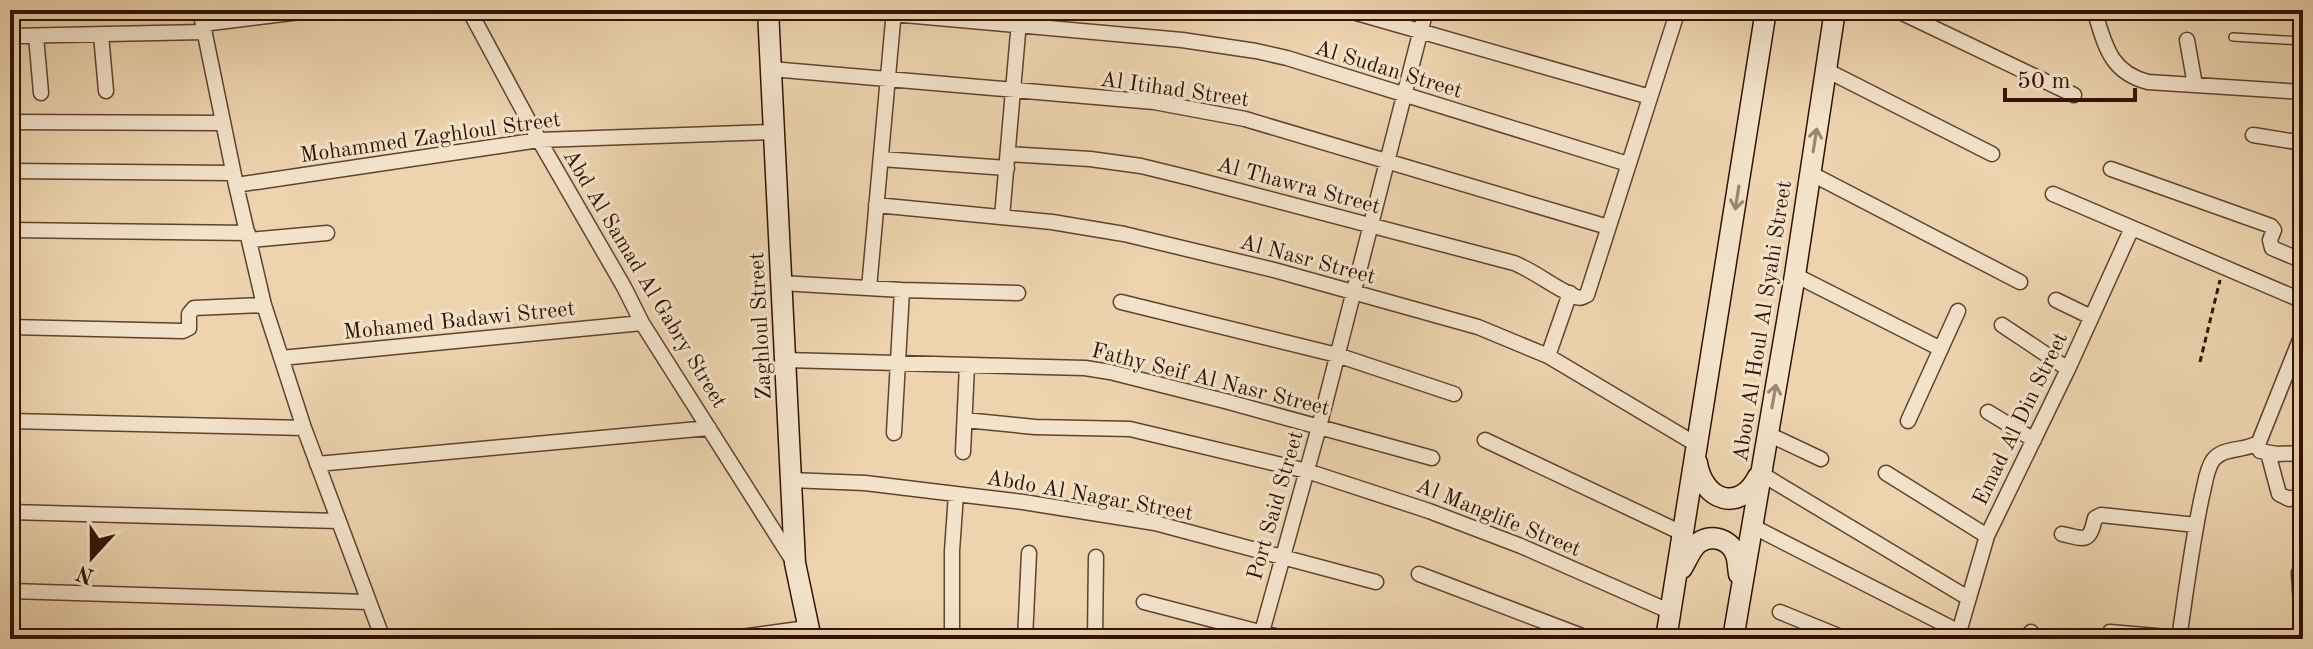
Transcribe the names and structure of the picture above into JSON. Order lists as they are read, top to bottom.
{
  "streets": {
    "main road": ["Abou Al Houl Al Syahi Street", "Zaghloul Street"],
    "street": [
      "Al Sudan Street",
      "Al Itihad Street",
      "Mohammed Zaghloul Street",
      "Al Thawra Street",
      "Al Nasr Street",
      "Abd Al Samad Al Gabry Street",
      "Mohamed Badawi Street",
      "Fathy Seif Al Nasr Street",
      "Emad Al Din Street",
      "Abdo Al Nagar Street",
      "Port Said Street",
      "Al Manglife Street"
    ]
  },
  "crossings": [
    ["Al Sudan Street", "Port Said Street"],
    ["Al Itihad Street", "Zaghloul Street"],
    ["Al Itihad Street", "Port Said Street"],
    ["Mohammed Zaghloul Street", "Abd Al Samad Al Gabry Street"],
    ["Mohammed Zaghloul Street", "Zaghloul Street"],
    ["Al Thawra Street", "Port Said Street"],
    ["Al Nasr Street", "Abou Al Houl Al Syahi Street"],
    ["Al Nasr Street", "Port Said Street"],
    ["Abd Al Samad Al Gabry Street", "Mohamed Badawi Street"],
    ["Abd Al Samad Al Gabry Street", "Zaghloul Street"],
    ["Abou Al Houl Al Syahi Street", "Al Manglife Street"],
    ["Zaghloul Street", "Fathy Seif Al Nasr Street"],
    ["Zaghloul Street", "Abdo Al Nagar Street"],
    ["Fathy Seif Al Nasr Street", "Port Said Street"],
    ["Abdo Al Nagar Street", "Port Said Street"],
    ["Port Said Street", "Al Manglife Street"]
  ],
  "scale_bar": "50 m",
  "north": "bottom"
}
